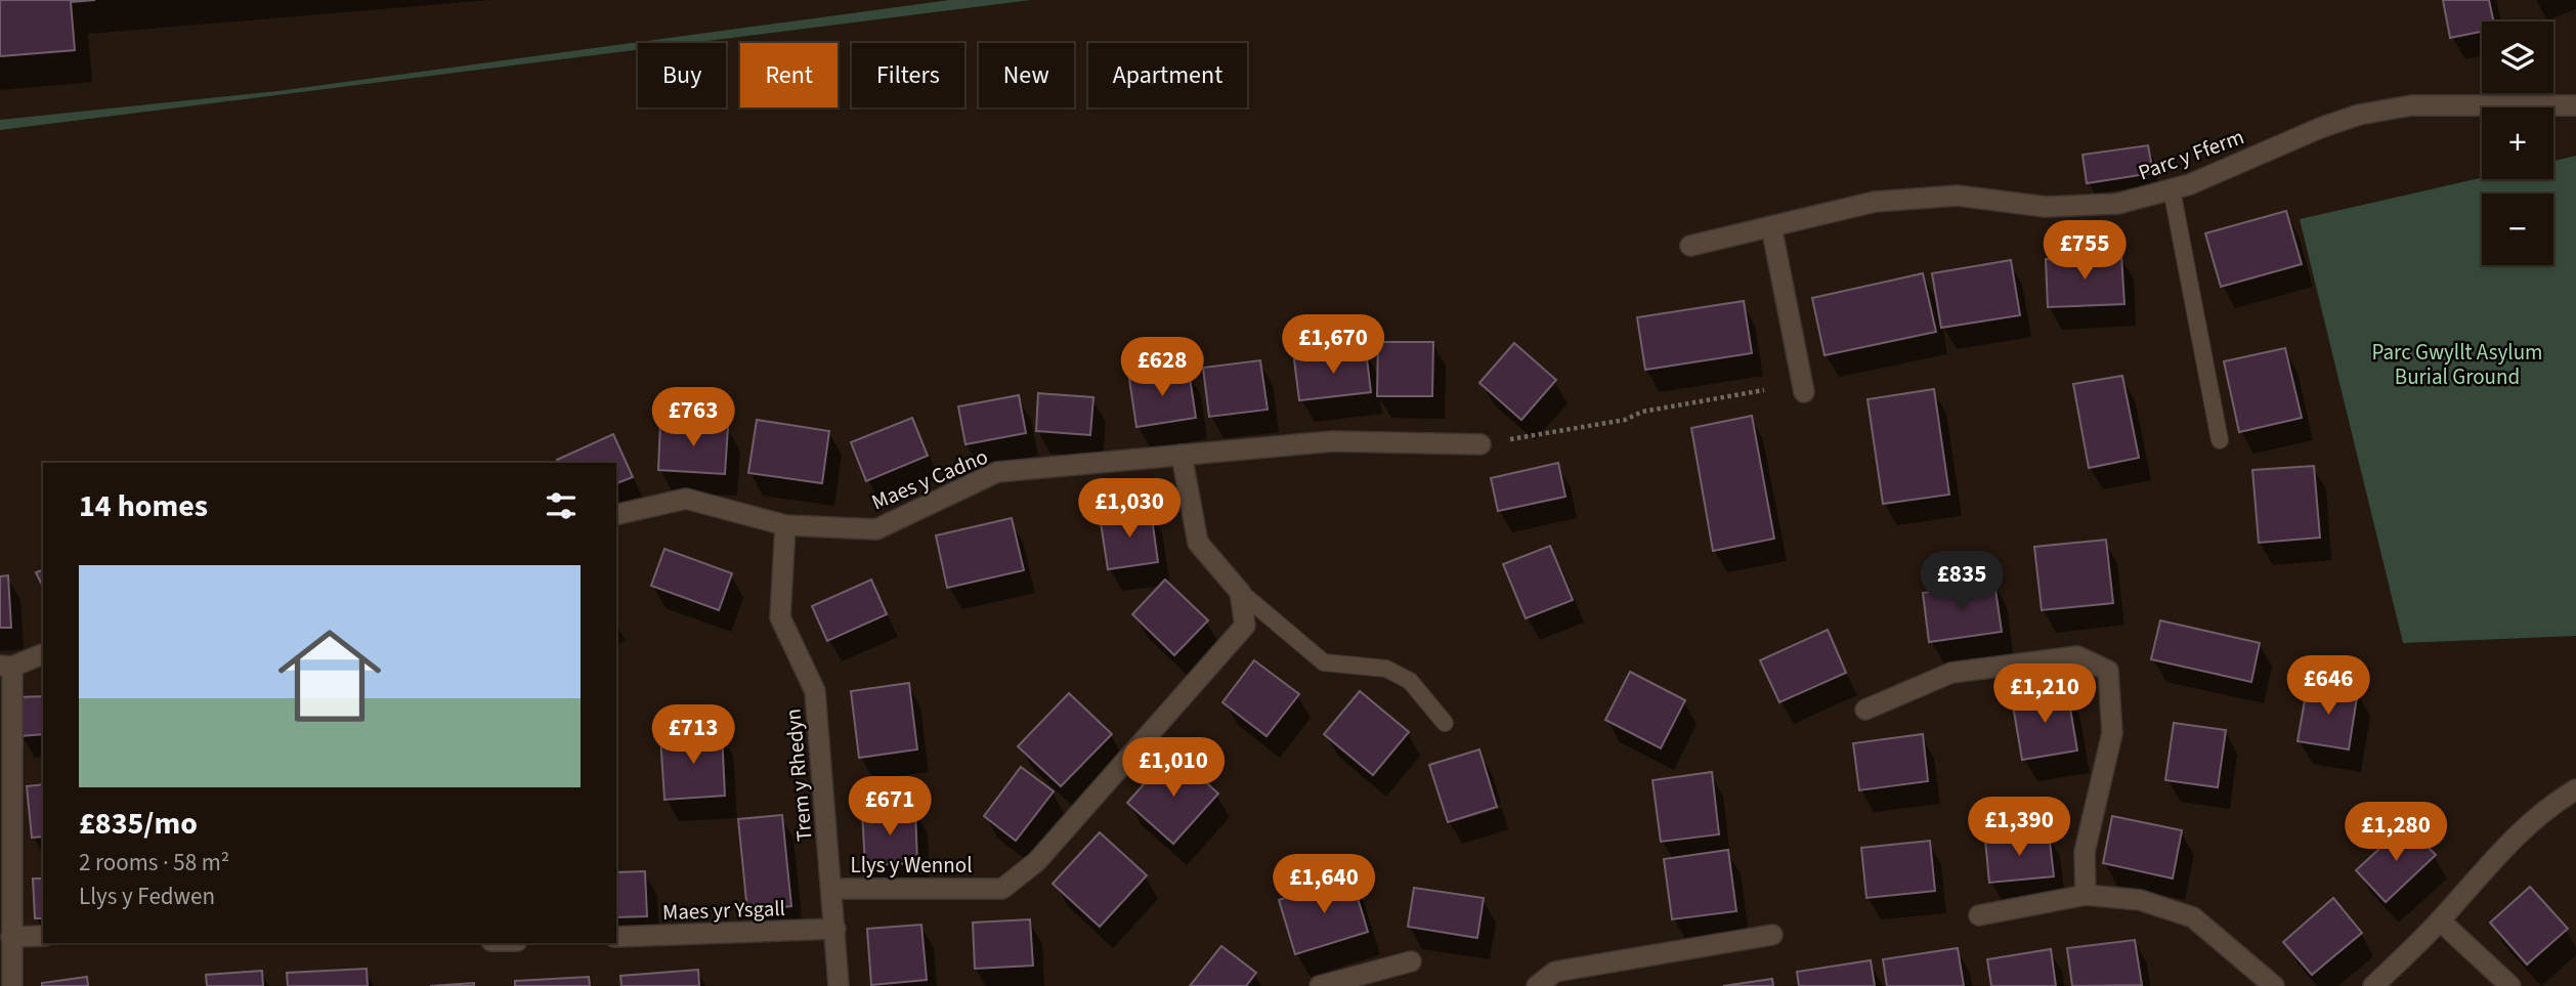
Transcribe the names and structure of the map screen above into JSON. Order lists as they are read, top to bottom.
{
  "streets": {
    "street": [
      "Parc y Fferm",
      "Maes y Cadno",
      "Trem y Rhedyn",
      "Llys y Wennol",
      "Maes yr Ysgall"
    ]
  },
  "crossings": [
    ["Maes y Cadno", "Trem y Rhedyn"],
    ["Trem y Rhedyn", "Llys y Wennol"],
    ["Trem y Rhedyn", "Maes yr Ysgall"]
  ],
  "parks": ["Parc Gwyllt Asylum Burial Ground"],
  "page": {
    "map_buttons": ["+", "−"],
    "chip": [
      "Buy",
      "Rent",
      "Filters",
      "New",
      "Apartment"
    ],
    "price": [
      "£755",
      "£1,670",
      "£628",
      "£763",
      "£1,030",
      "£835",
      "£646",
      "£1,210",
      "£713",
      "£1,010",
      "£671",
      "£1,390",
      "£1,280",
      "£1,640"
    ],
    "heading": "14 homes",
    "list": [
      {
        "name": "£835/mo",
        "note": "2 rooms · 58 m² · Llys y Fedwen"
      }
    ]
  }
}
